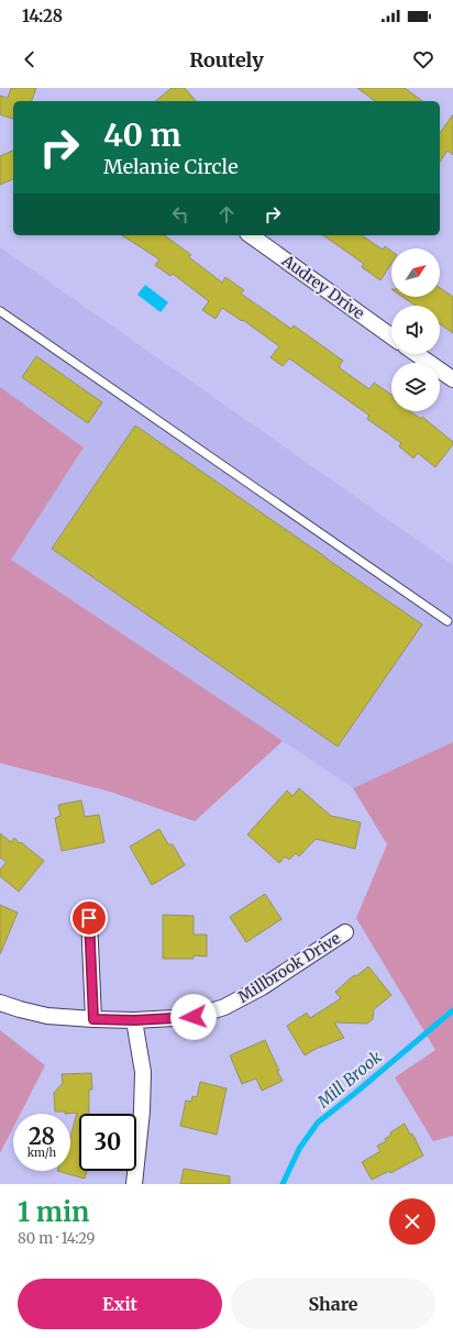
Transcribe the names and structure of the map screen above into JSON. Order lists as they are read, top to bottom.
{
  "streets": {
    "street": ["Audrey Drive", "Millbrook Drive"]
  },
  "water": ["Mill Brook"],
  "north": "top right",
  "page": {
    "status": "14:28",
    "header": "Routely",
    "turn": ["40 m", "Melanie Circle"],
    "speed": "28 km/h",
    "limit": "30",
    "heading": ["1 min", "80 m · 14:29"],
    "buttons": ["Exit", "Share"]
  }
}
